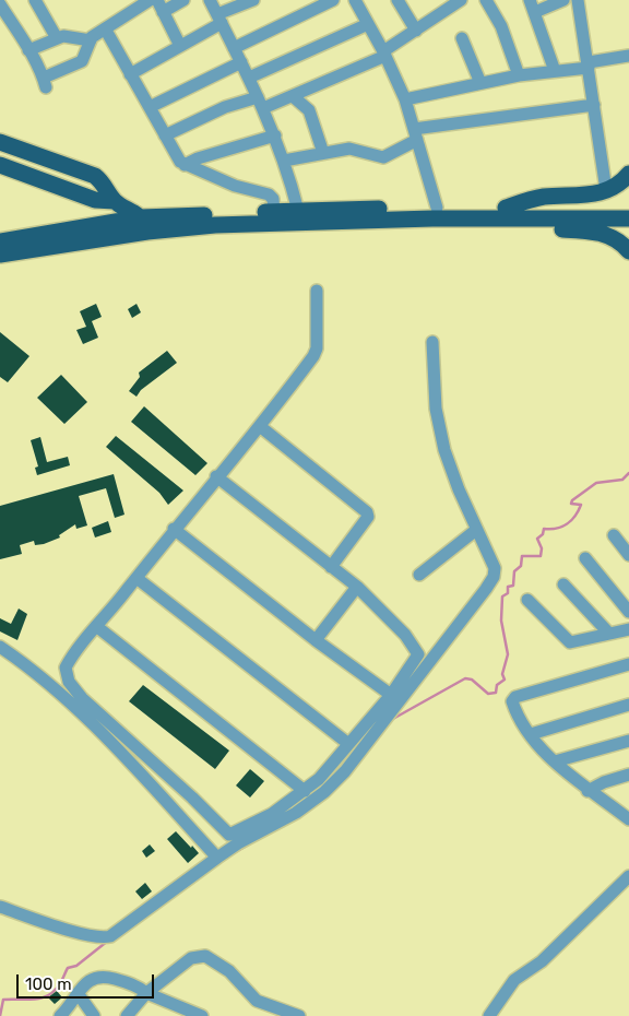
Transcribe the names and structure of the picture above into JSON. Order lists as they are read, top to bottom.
{
  "scale_bar": "100 m"
}
